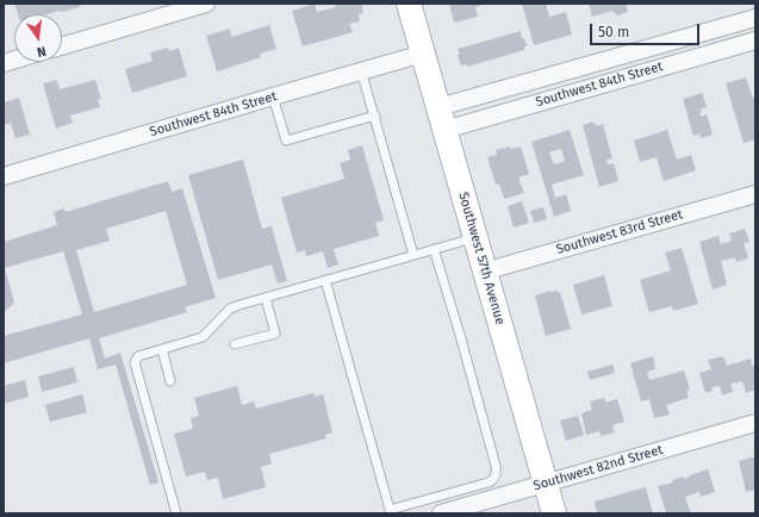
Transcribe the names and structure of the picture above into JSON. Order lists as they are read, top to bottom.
{
  "streets": {
    "main road": ["Southwest 57th Avenue"],
    "street": ["Southwest 84th Street", "Southwest 83rd Street", "Southwest 82nd Street"]
  },
  "crossings": [
    ["Southwest 84th Street", "Southwest 57th Avenue"],
    ["Southwest 83rd Street", "Southwest 57th Avenue"],
    ["Southwest 57th Avenue", "Southwest 82nd Street"]
  ],
  "scale_bar": "50 m",
  "north": "bottom"
}
